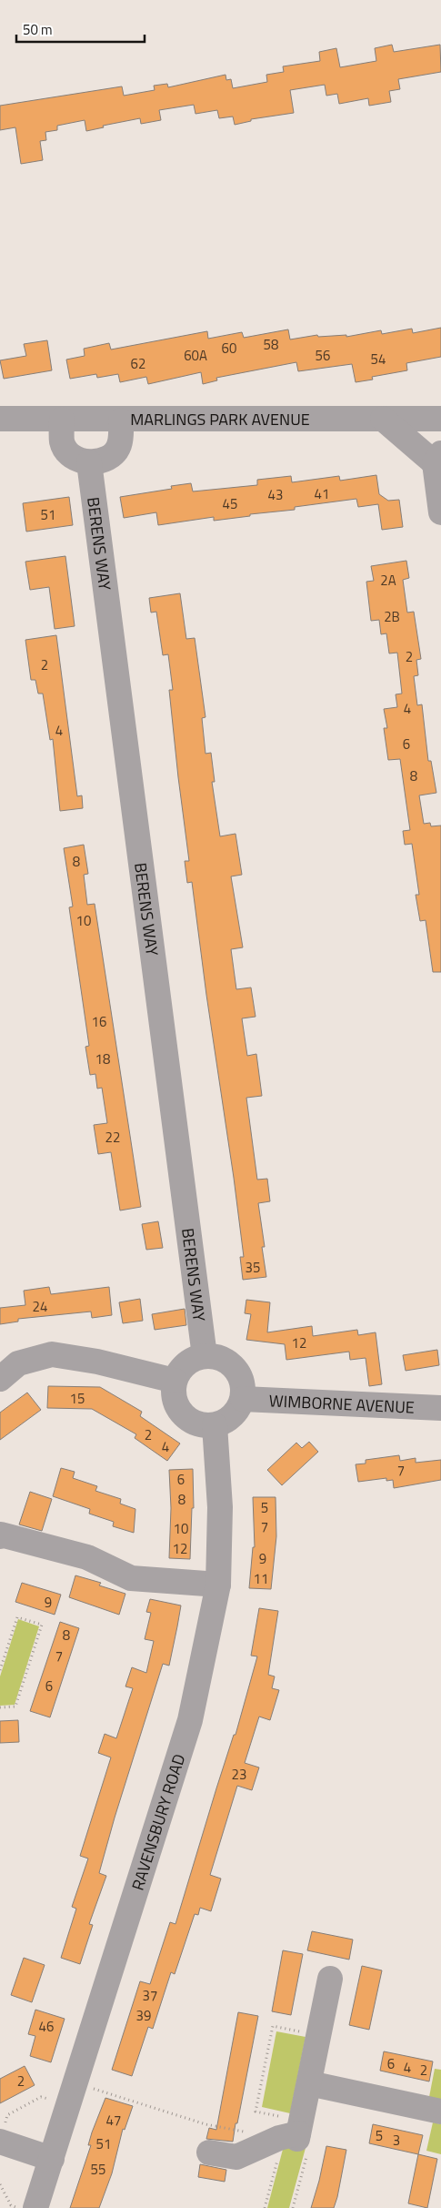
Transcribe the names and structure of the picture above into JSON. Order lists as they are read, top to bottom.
{
  "streets": {
    "street": [
      "MARLINGS PARK AVENUE",
      "BERENS WAY",
      "WIMBORNE AVENUE",
      "RAVENSBURY ROAD"
    ]
  },
  "crossings": [
    ["BERENS WAY", "WIMBORNE AVENUE"],
    ["BERENS WAY", "RAVENSBURY ROAD"],
    ["WIMBORNE AVENUE", "RAVENSBURY ROAD"]
  ],
  "house_numbers": [
    "58",
    "60",
    "60A",
    "56",
    "54",
    "62",
    "41",
    "43",
    "45",
    "51",
    "2A",
    "2B",
    "2",
    "2",
    "4",
    "4",
    "6",
    "8",
    "8",
    "10",
    "16",
    "18",
    "22",
    "35",
    "24",
    "12",
    "15",
    "2",
    "4",
    "7",
    "6",
    "8",
    "5",
    "7",
    "10",
    "12",
    "9",
    "11",
    "9",
    "8",
    "7",
    "6",
    "23",
    "37",
    "39",
    "46",
    "6",
    "4",
    "2",
    "2",
    "47",
    "5",
    "3",
    "51",
    "55"
  ],
  "scale_bar": "50 m"
}
